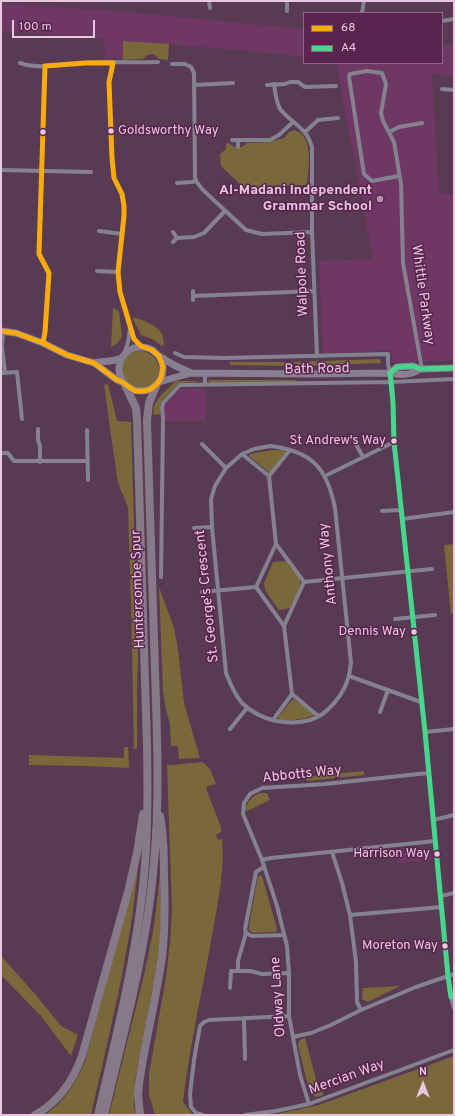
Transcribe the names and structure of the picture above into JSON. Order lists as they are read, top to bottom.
{
  "streets": {
    "highway": ["Huntercombe Spur"],
    "main road": ["Bath Road"],
    "street": [
      "Walpole Road",
      "Whittle Parkway",
      "Anthony Way",
      "St. George's Crescent",
      "Abbotts Way",
      "Oldway Lane",
      "Mercian Way"
    ]
  },
  "crossings": [
    ["Whittle Parkway", "Bath Road"],
    ["Bath Road", "Huntercombe Spur"],
    ["Anthony Way", "St. George's Crescent"],
    ["Abbotts Way", "Oldway Lane"],
    ["Oldway Lane", "Mercian Way"]
  ],
  "places": [
    "Goldsworthy Way",
    "Al-Madani Independent Grammar School",
    "St Andrew's Way",
    "Dennis Way",
    "Harrison Way",
    "Moreton Way"
  ],
  "lines": ["transit line 68", "transit line A4"],
  "legend": ["68", "A4"],
  "scale_bar": "100 m",
  "north": "top"
}
